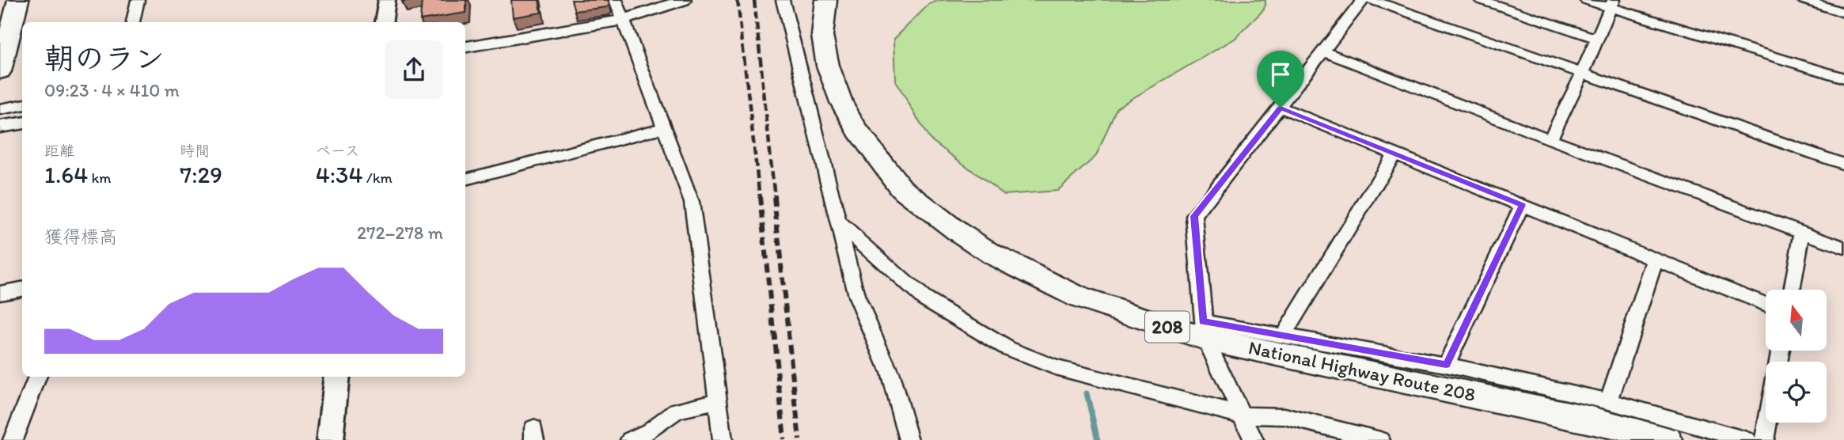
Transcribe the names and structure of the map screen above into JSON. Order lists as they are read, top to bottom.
{
  "streets": {
    "highway": ["208", "National Highway Route 208"]
  },
  "north": "top",
  "page": {
    "heading": ["朝のラン", "09:23 · 4 × 410 m"],
    "stats": [
      ["距離", "1.64 km"],
      ["時間", "7:29"],
      ["ペース", "4:34 /km"]
    ],
    "chart": ["獲得標高", "272–278 m"]
  }
}
